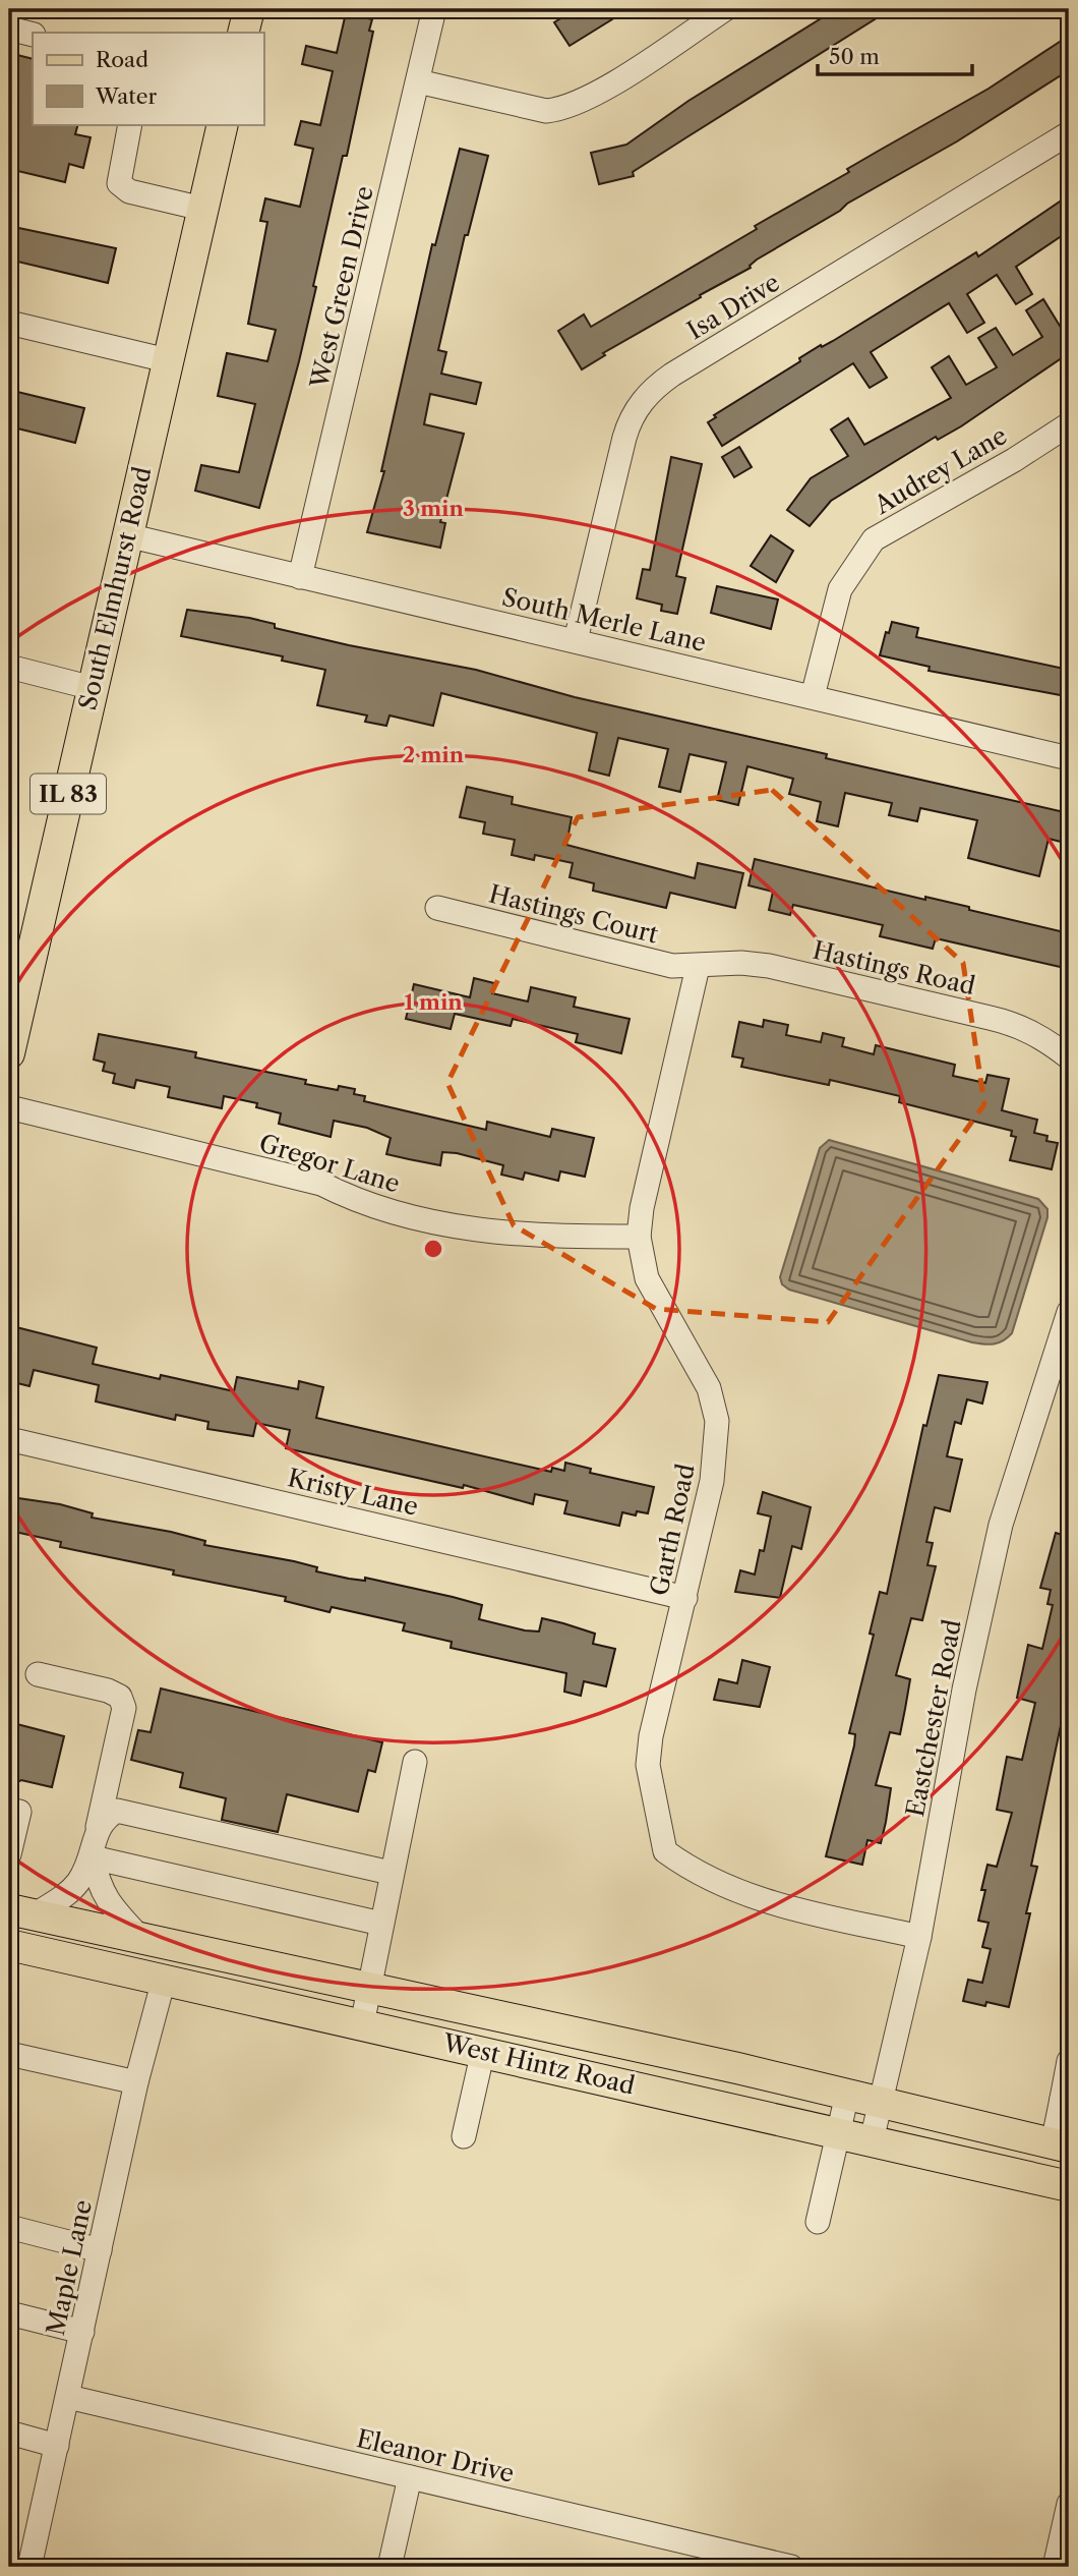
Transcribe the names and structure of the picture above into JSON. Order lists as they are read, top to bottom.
{
  "streets": {
    "main road": ["South Elmhurst Road", "IL 83", "West Hintz Road"],
    "street": [
      "West Green Drive",
      "Isa Drive",
      "Audrey Lane",
      "South Merle Lane",
      "Hastings Court",
      "Hastings Road",
      "Gregor Lane",
      "Kristy Lane",
      "Garth Road",
      "Eastchester Road",
      "Maple Lane",
      "Eleanor Drive"
    ]
  },
  "crossings": [
    ["West Green Drive", "South Merle Lane"],
    ["Isa Drive", "South Merle Lane"],
    ["Audrey Lane", "South Merle Lane"],
    ["South Elmhurst Road", "South Merle Lane"],
    ["Hastings Court", "Hastings Road"],
    ["Hastings Court", "Garth Road"],
    ["Hastings Road", "Garth Road"],
    ["Gregor Lane", "Garth Road"],
    ["Kristy Lane", "Garth Road"],
    ["Garth Road", "Eastchester Road"],
    ["Eastchester Road", "West Hintz Road"],
    ["West Hintz Road", "Maple Lane"],
    ["Maple Lane", "Eleanor Drive"]
  ],
  "legend": ["Road", "Water"],
  "scale_bar": "50 m",
  "rings": ["3 min", "2 min", "1 min"]
}
